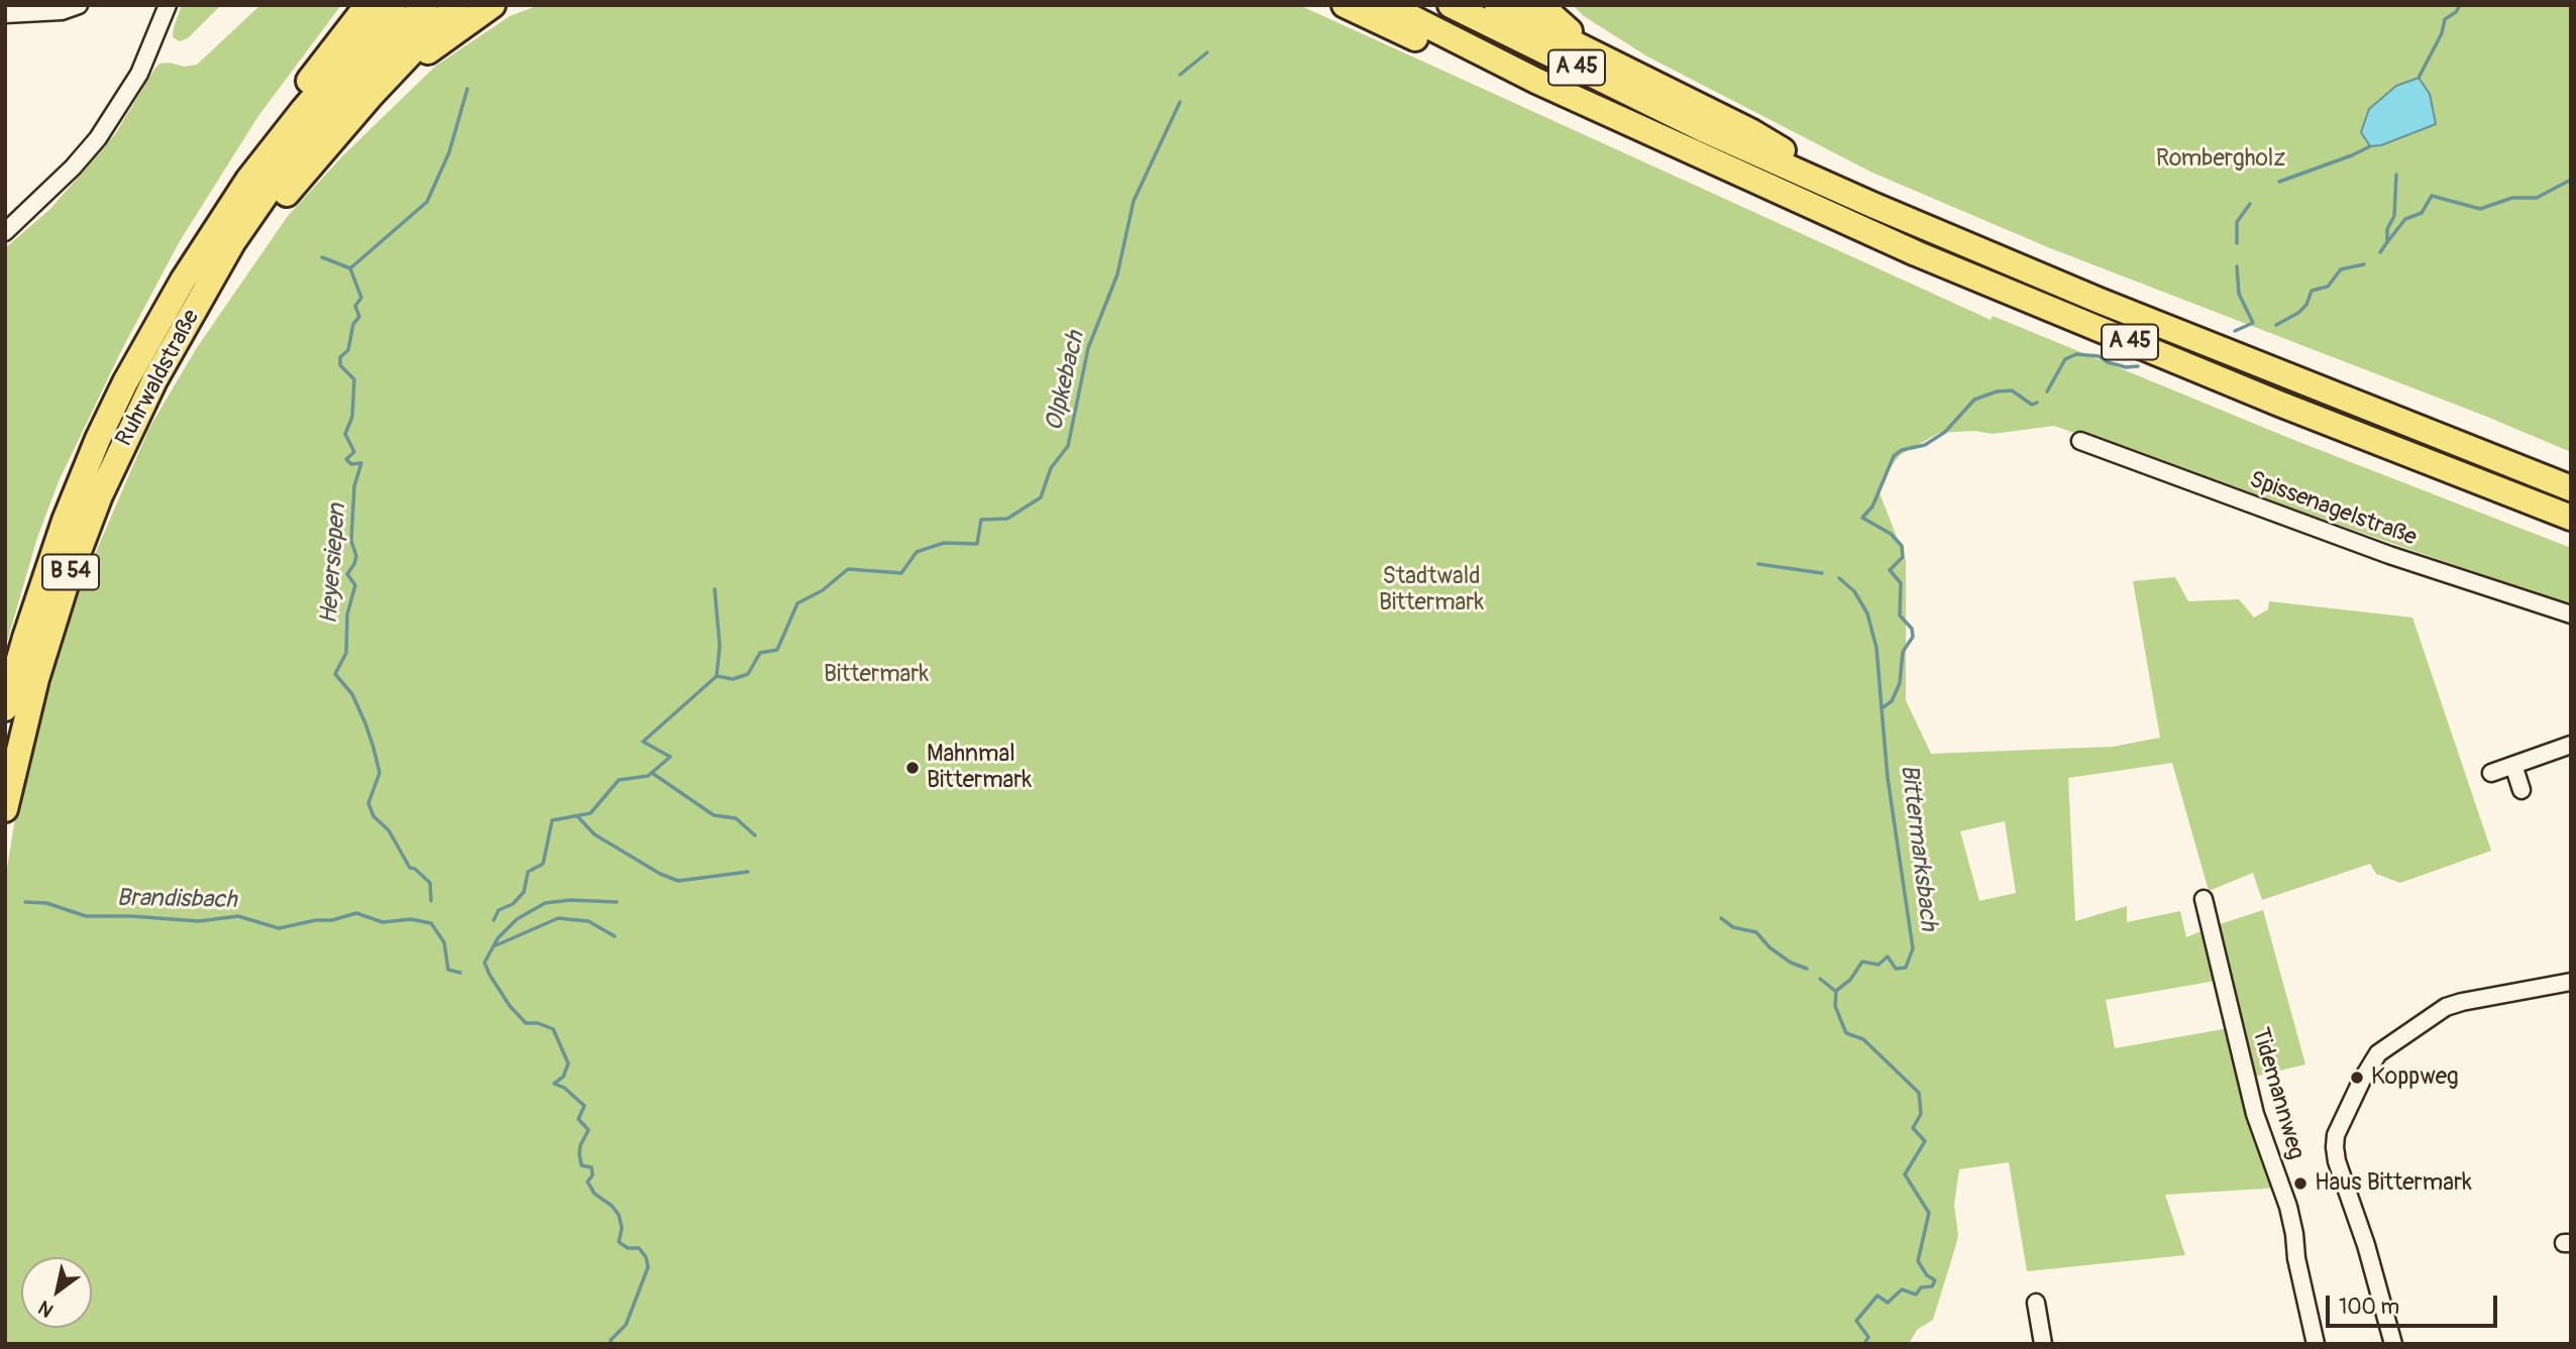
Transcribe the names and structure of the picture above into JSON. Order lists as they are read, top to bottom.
{
  "streets": {
    "highway": ["A 45", "Ruhrwaldstraße", "B 54"],
    "street": ["Spissenagelstraße", "Tidemannweg"]
  },
  "water": [
    "Olpkebach",
    "Heyersiepen",
    "Bittermarksbach",
    "Brandisbach"
  ],
  "parks": ["Rombergholz", "Stadtwald Bittermark", "Bittermark"],
  "places": ["Mahnmal Bittermark", "Koppweg", "Haus Bittermark"],
  "scale_bar": "100 m",
  "north": "bottom left"
}
